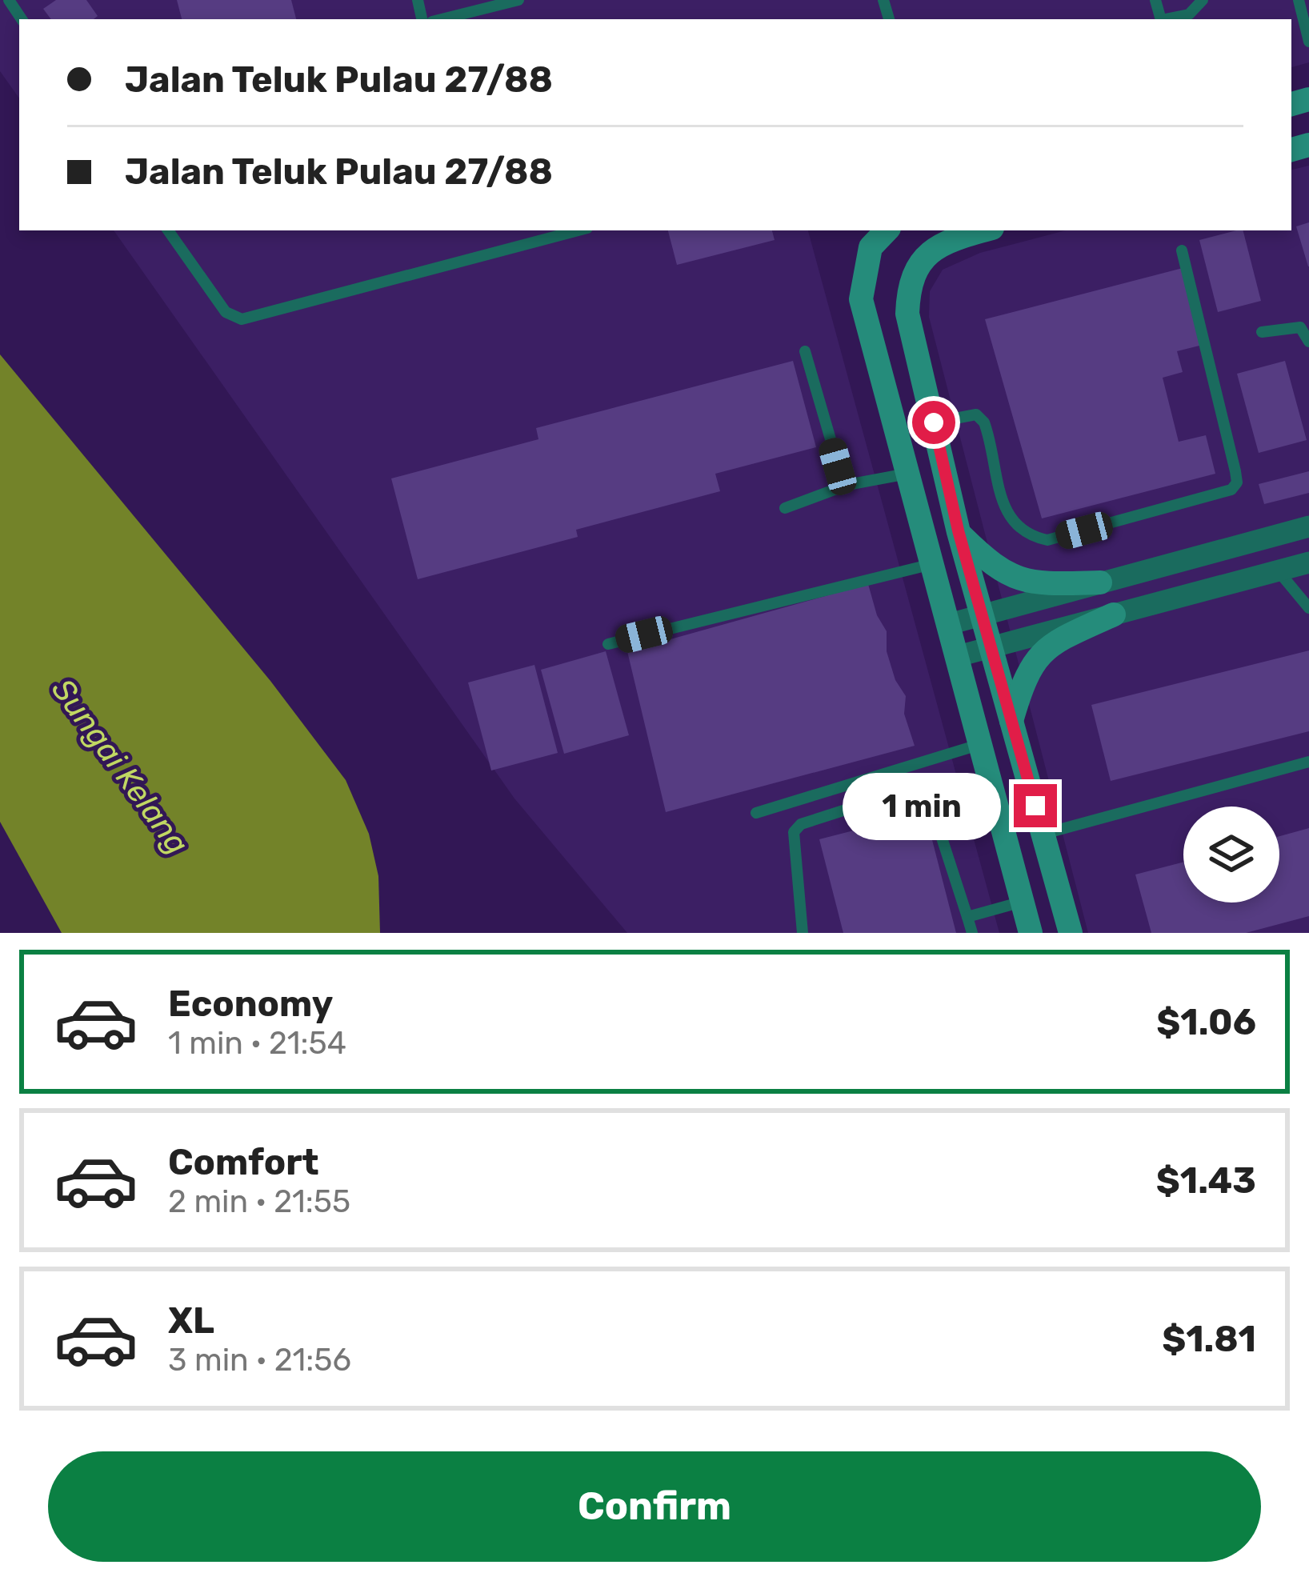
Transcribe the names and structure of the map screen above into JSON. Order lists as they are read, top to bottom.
{
  "water": ["Sungai Kelang"],
  "page": {
    "banner": ["Jalan Teluk Pulau 27/88", "Jalan Teluk Pulau 27/88"],
    "bubble": "1 min",
    "list": [
      {
        "name": "Economy",
        "note": "1 min · 21:54",
        "value": "$1.06"
      },
      {
        "name": "Comfort",
        "note": "2 min · 21:55",
        "value": "$1.43"
      },
      {
        "name": "XL",
        "note": "3 min · 21:56",
        "value": "$1.81"
      }
    ],
    "buttons": "Confirm"
  }
}
